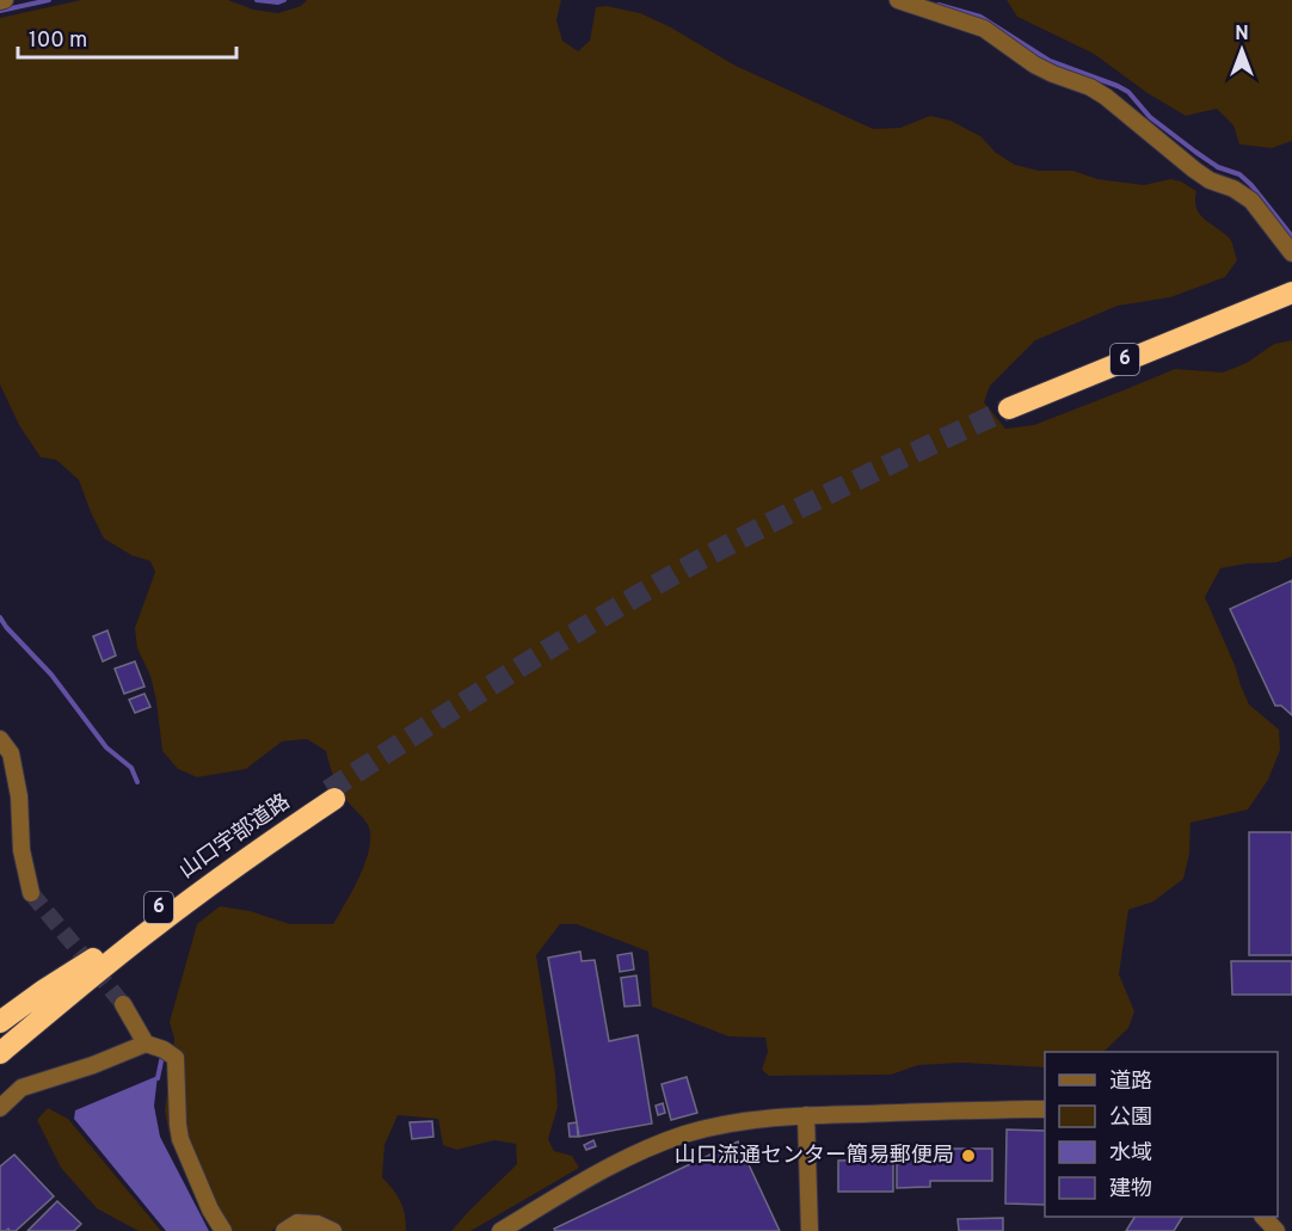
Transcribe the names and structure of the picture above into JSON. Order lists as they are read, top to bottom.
{
  "streets": {
    "highway": ["6", "山口宇部道路"]
  },
  "places": ["山口流通センター簡易郵便局"],
  "legend": [
    "道路",
    "公園",
    "水域",
    "建物"
  ],
  "scale_bar": "100 m",
  "north": "top"
}
